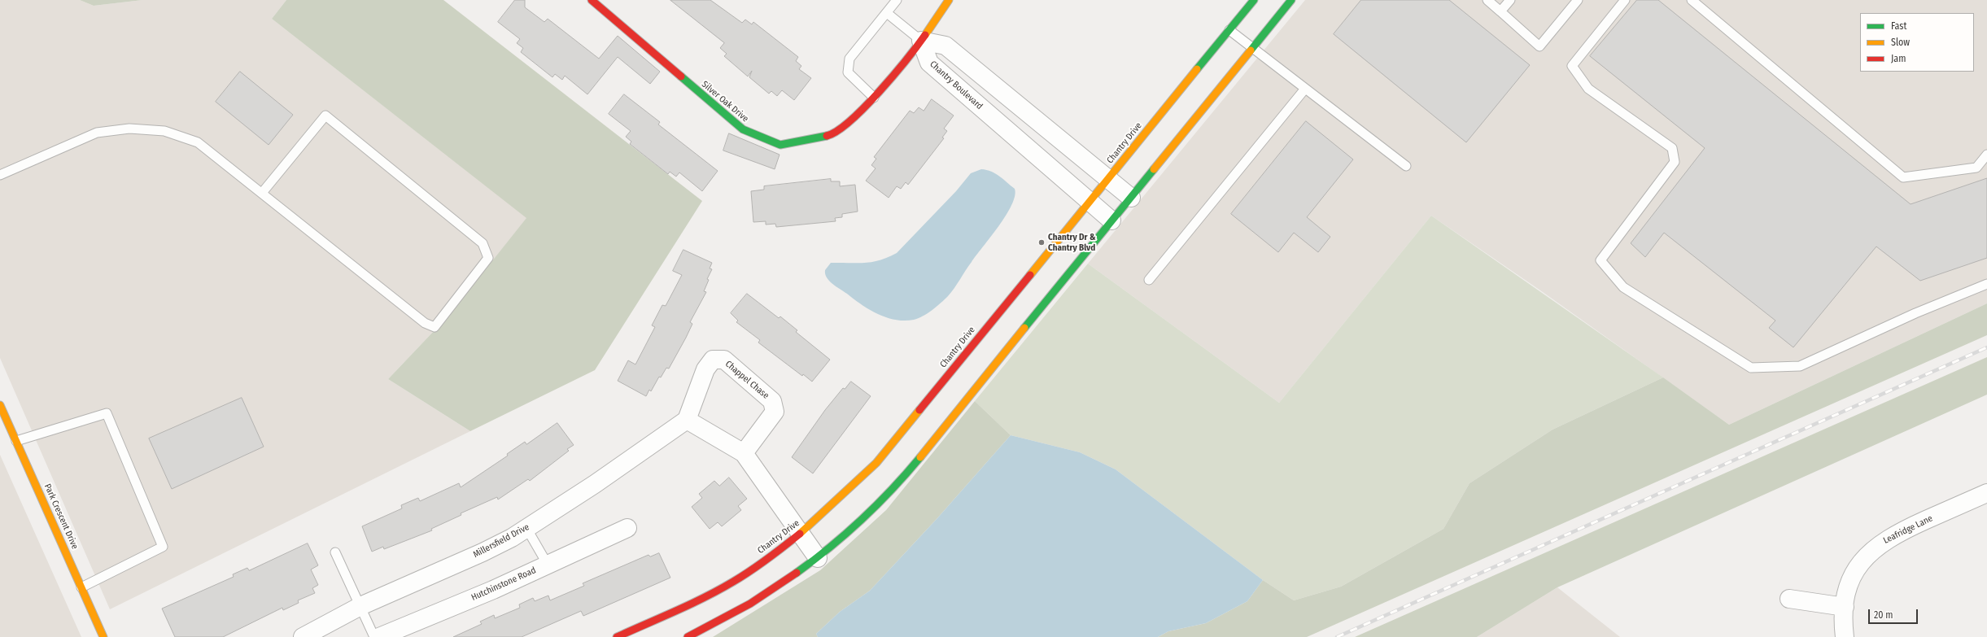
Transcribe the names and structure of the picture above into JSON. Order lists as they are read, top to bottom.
{
  "streets": {
    "street": [
      "Chantry Boulevard",
      "Silver Oak Drive",
      "Chantry Drive",
      "Chappel Chase",
      "Park Crescent Drive",
      "Leafridge Lane",
      "Millersfield Drive",
      "Hutchinstone Road"
    ]
  },
  "crossings": [
    ["Chantry Boulevard", "Silver Oak Drive"],
    ["Chantry Boulevard", "Chantry Drive"],
    ["Chappel Chase", "Millersfield Drive"]
  ],
  "places": ["Chantry Dr & Chantry Blvd"],
  "legend": ["Fast", "Slow", "Jam"],
  "scale_bar": "20 m"
}
